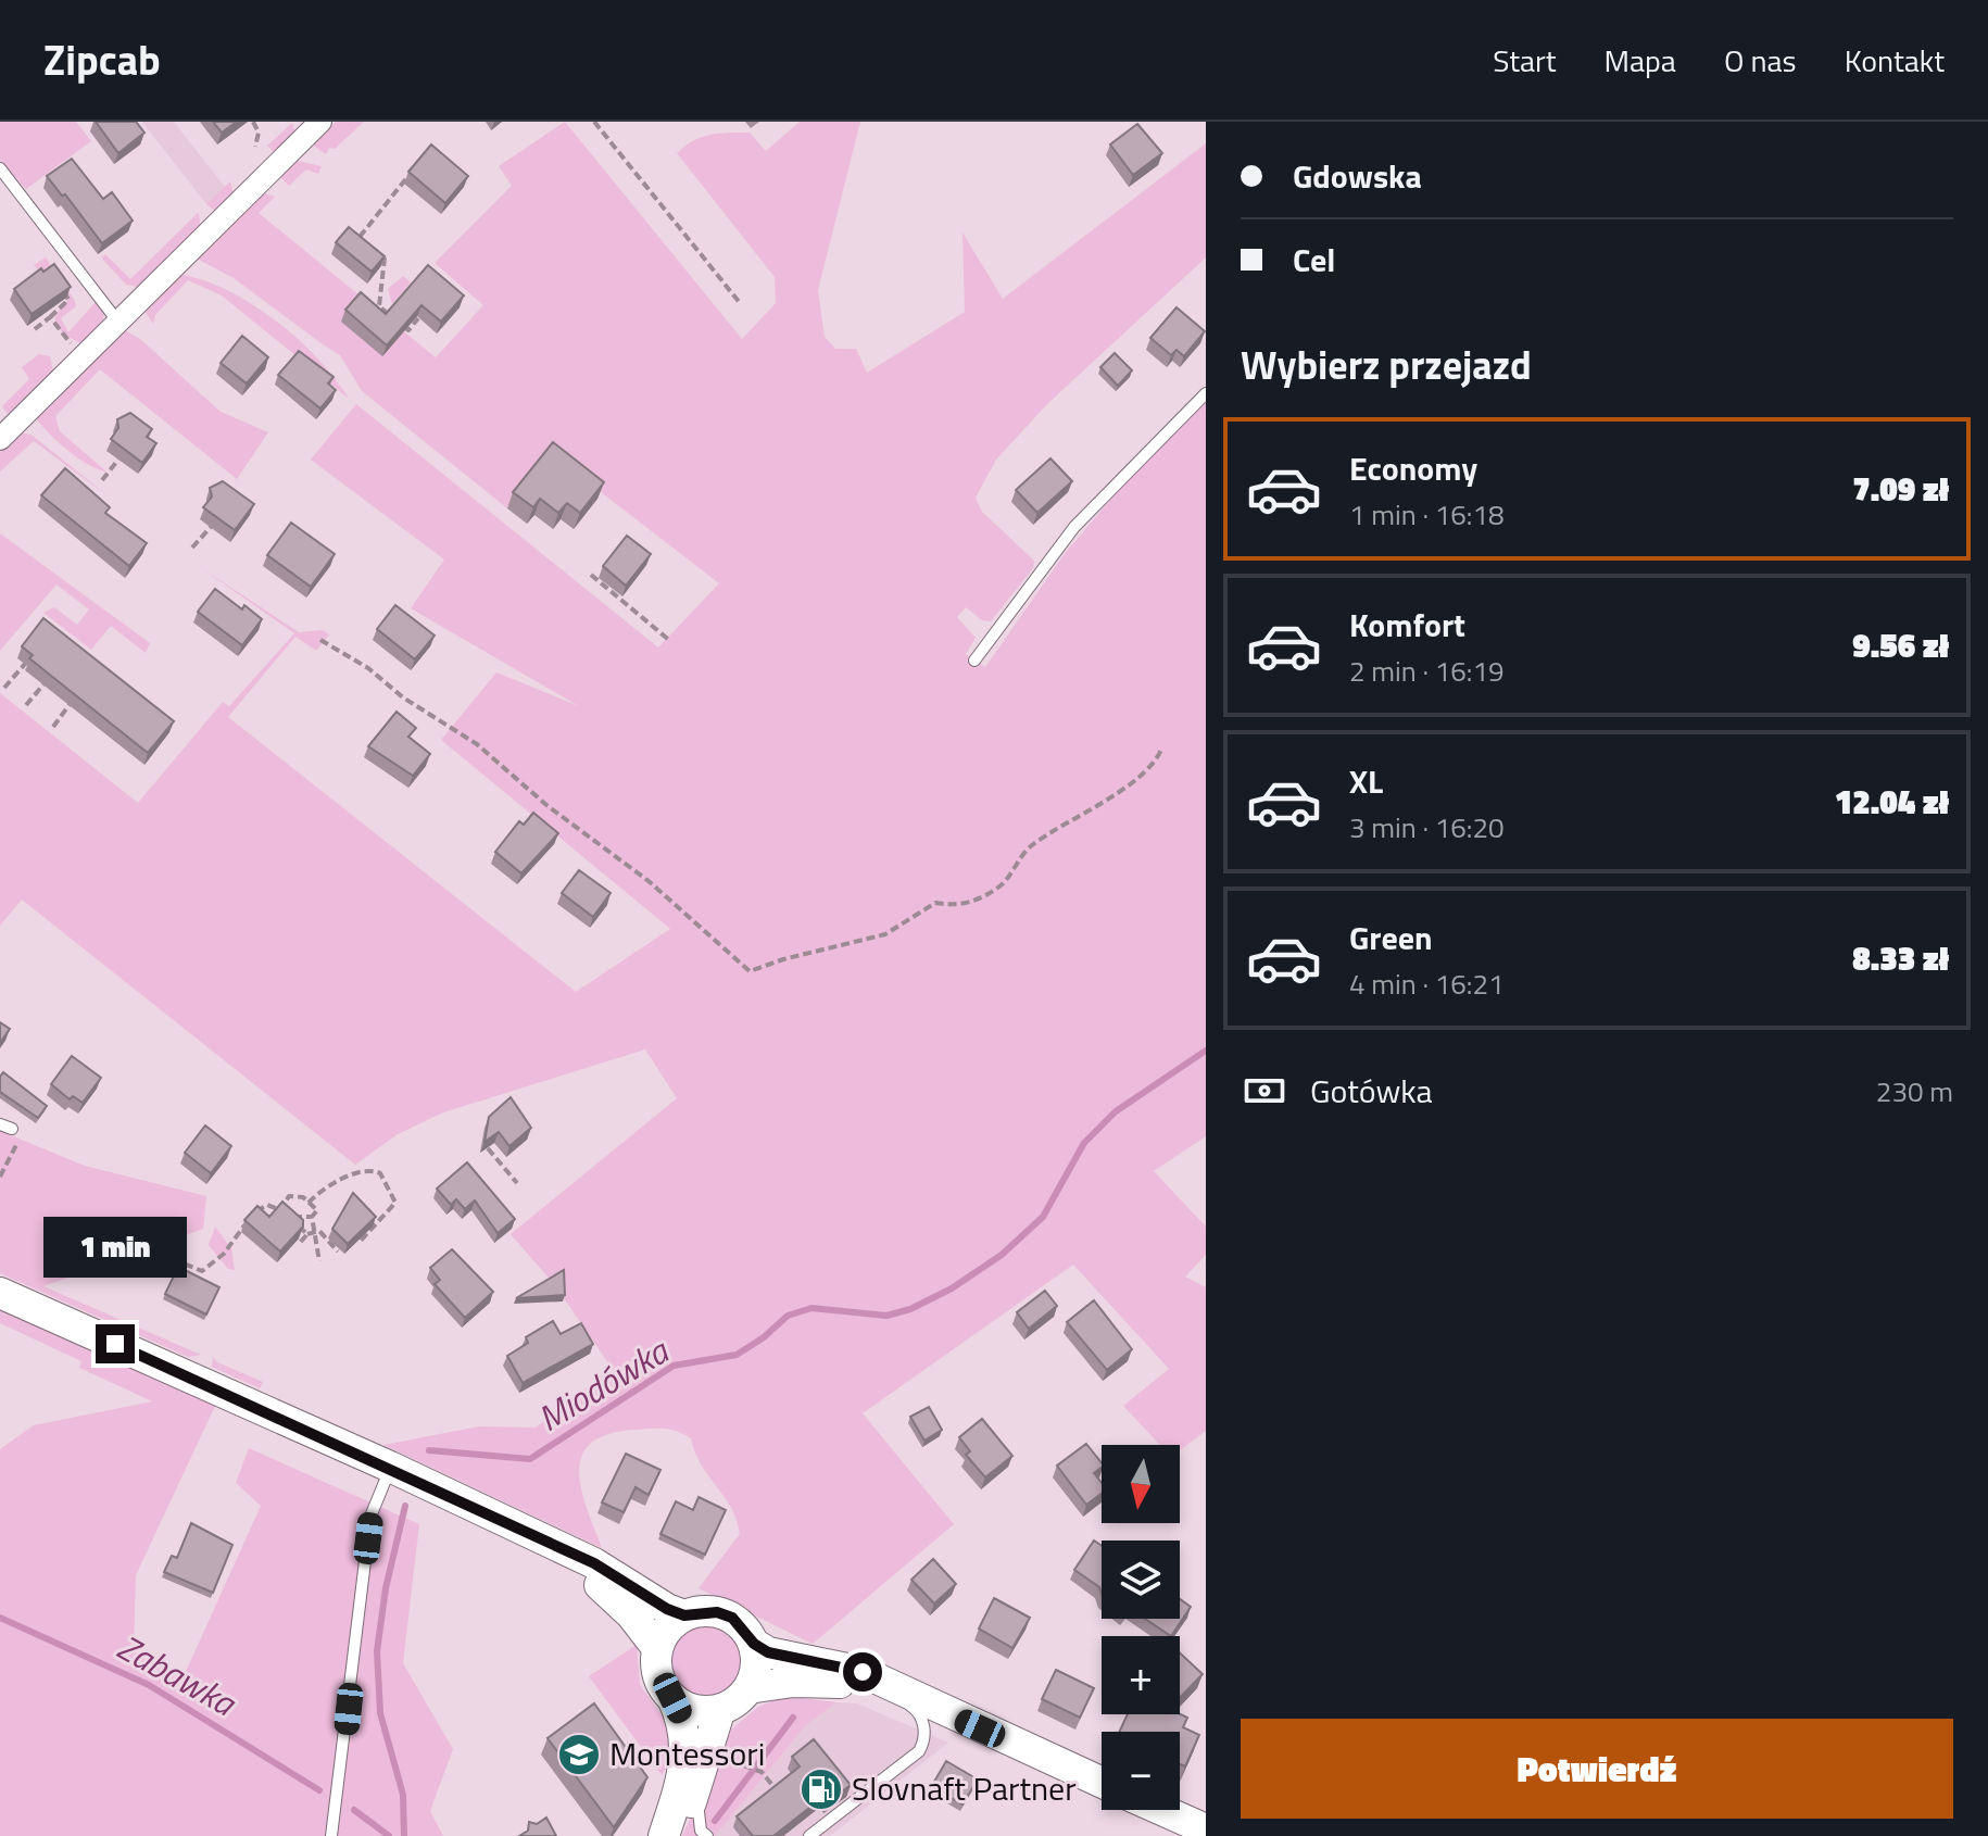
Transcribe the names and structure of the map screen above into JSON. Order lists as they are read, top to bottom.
{
  "water": ["Miodówka", "Zabawka"],
  "places": {
    "school or university": ["Montessori"],
    "fuel station": ["Slovnaft Partner"]
  },
  "north": "bottom",
  "page": {
    "header": "Zipcab",
    "nav": [
      "Start",
      "Mapa",
      "O nas",
      "Kontakt"
    ],
    "banner": ["Gdowska", "Cel"],
    "heading": "Wybierz przejazd",
    "list": [
      {
        "name": "Economy",
        "note": "1 min · 16:18",
        "value": "7.09 zł"
      },
      {
        "name": "Komfort",
        "note": "2 min · 16:19",
        "value": "9.56 zł"
      },
      {
        "name": "XL",
        "note": "3 min · 16:20",
        "value": "12.04 zł"
      },
      {
        "name": "Green",
        "note": "4 min · 16:21",
        "value": "8.33 zł"
      }
    ],
    "pay": ["Gotówka", "230 m"],
    "bubble": "1 min",
    "map_buttons": ["+", "−"],
    "buttons": "Potwierdź"
  }
}
